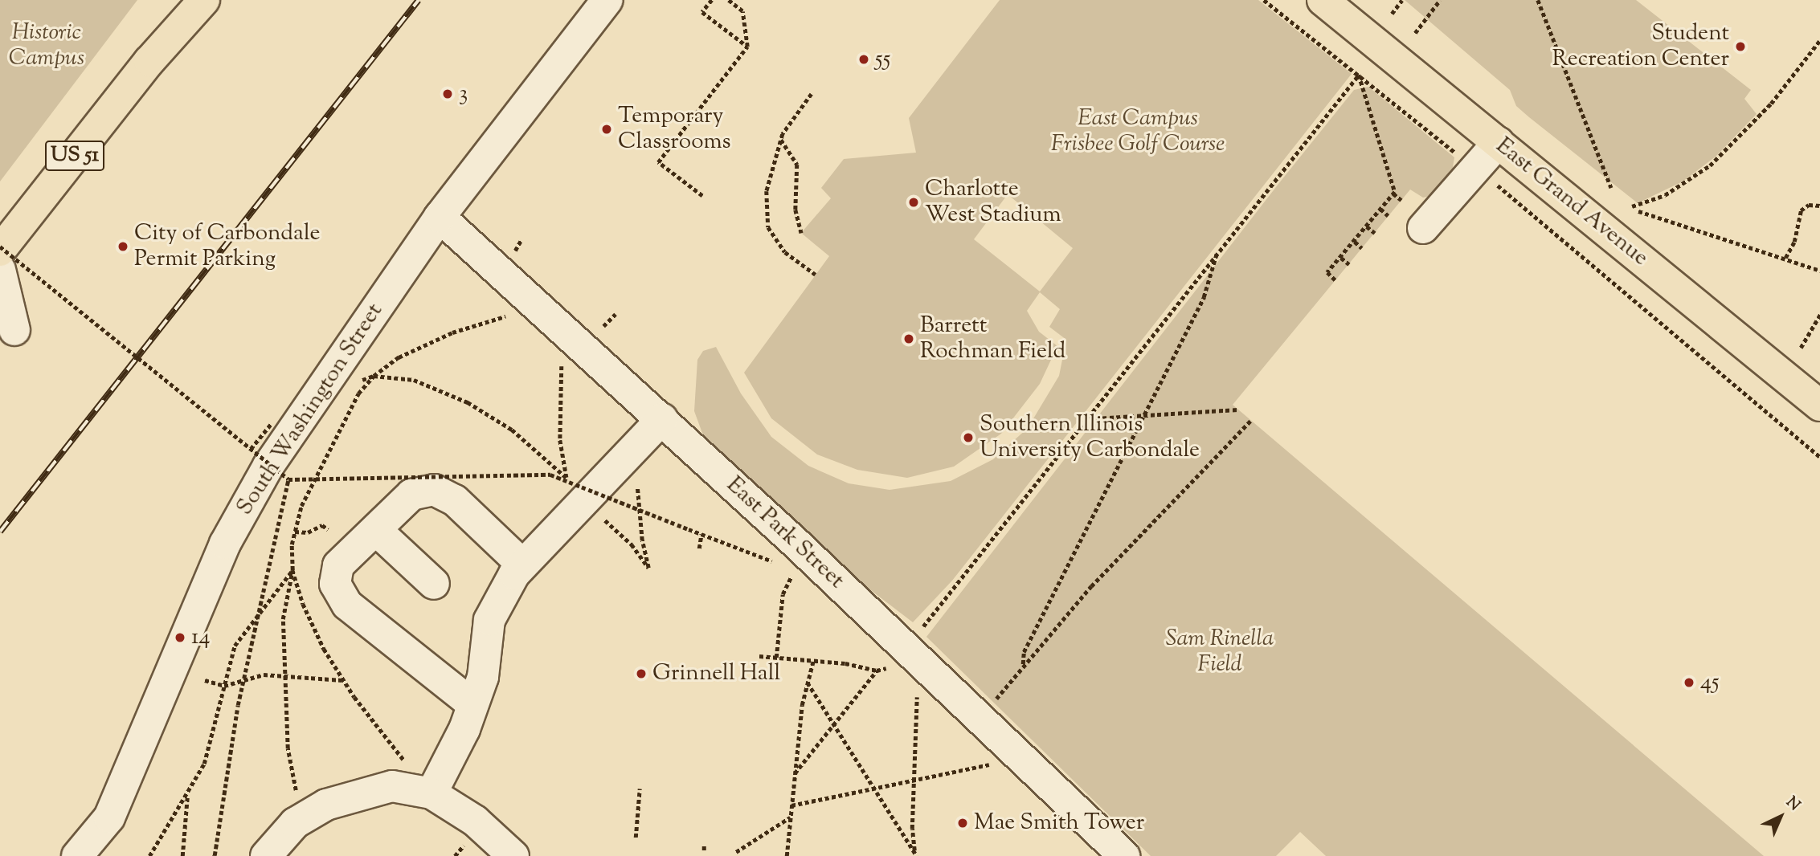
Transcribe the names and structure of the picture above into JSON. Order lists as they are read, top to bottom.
{
  "streets": {
    "main road": ["US 51", "East Grand Avenue"],
    "street": ["South Washington Street", "East Park Street"]
  },
  "crossings": [
    ["South Washington Street", "East Park Street"]
  ],
  "parks": ["Historic Campus", "East Campus Frisbee Golf Course", "Sam Rinella Field"],
  "places": [
    "Student Recreation Center",
    "55",
    "3",
    "Temporary Classrooms",
    "Charlotte West Stadium",
    "City of Carbondale Permit Parking",
    "Barrett Rochman Field",
    "Southern Illinois University Carbondale",
    "14",
    "Grinnell Hall",
    "45",
    "Mae Smith Tower"
  ],
  "north": "top right"
}
